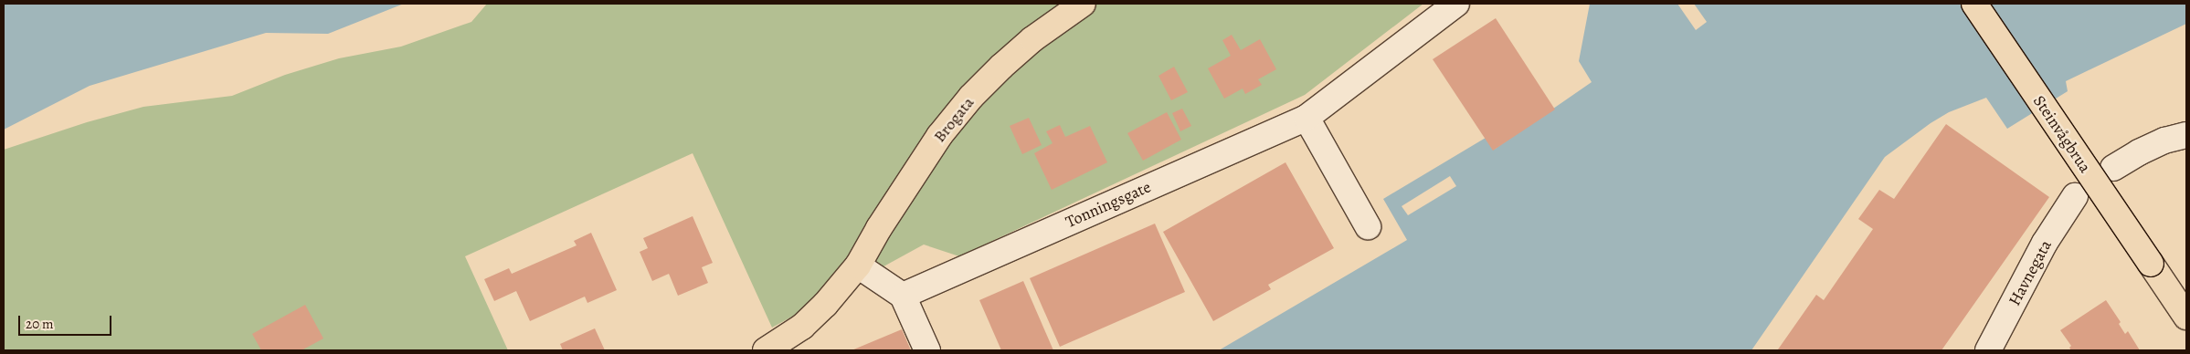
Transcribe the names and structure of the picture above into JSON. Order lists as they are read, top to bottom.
{
  "streets": {
    "main road": ["Brogata", "Steinvågbrua"],
    "street": ["Tonningsgate", "Havnegata"]
  },
  "scale_bar": "20 m"
}
